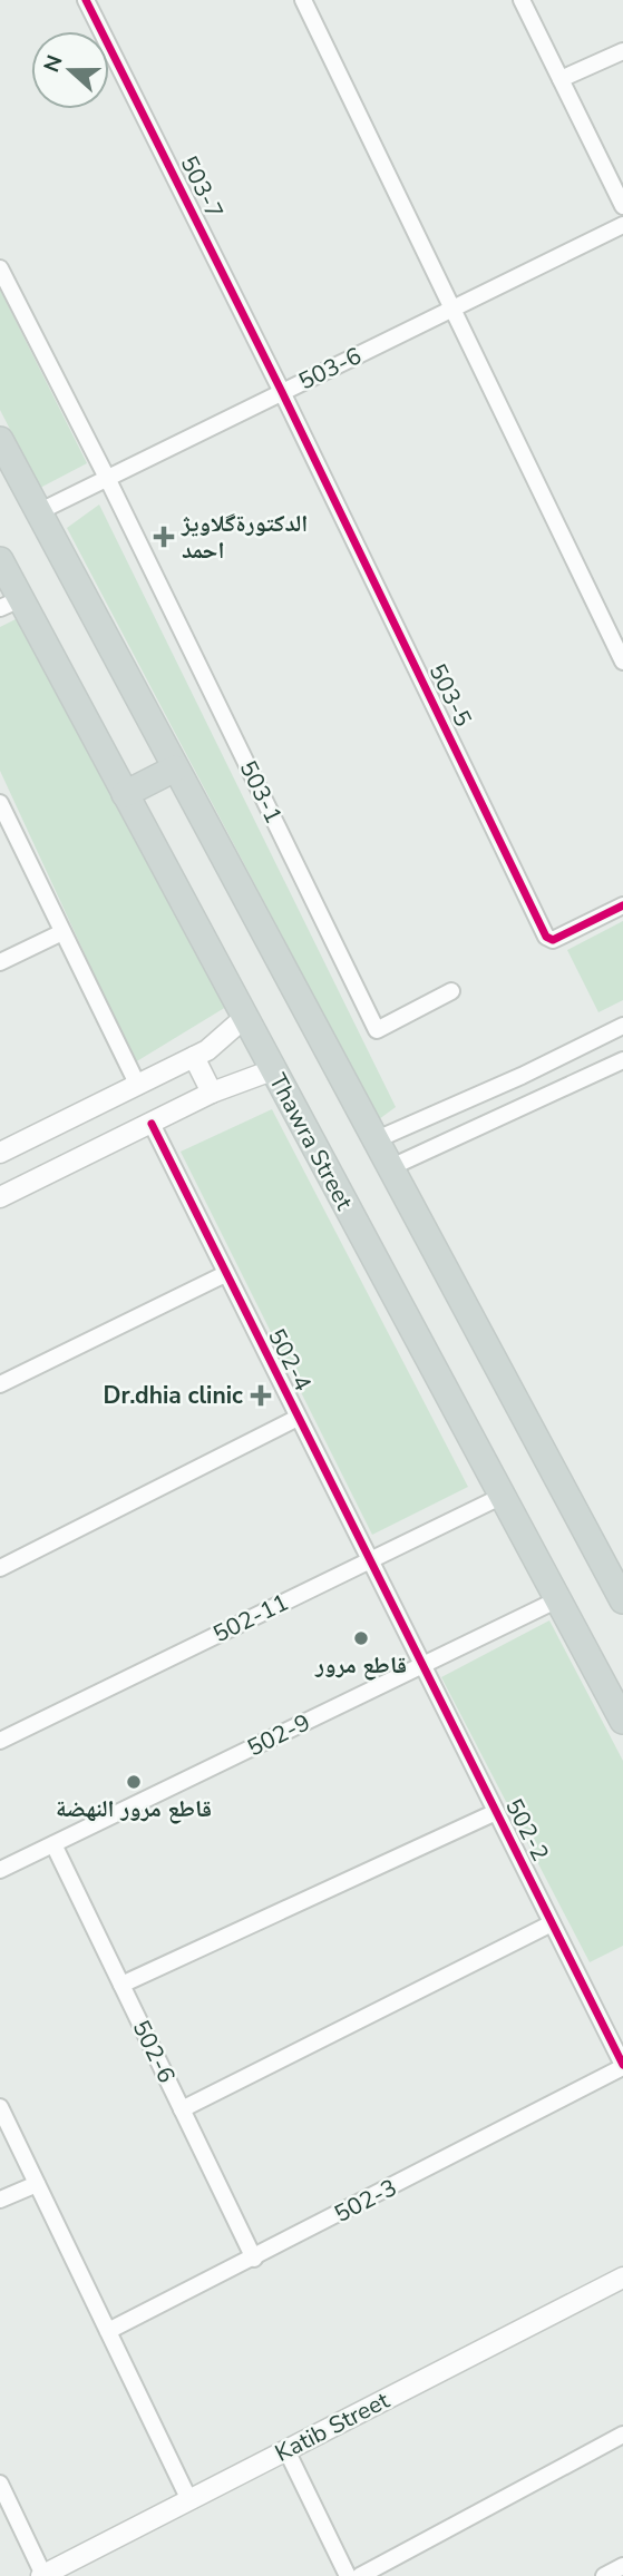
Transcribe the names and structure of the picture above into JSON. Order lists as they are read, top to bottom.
{
  "streets": {
    "main road": ["Thawra Street"],
    "street": [
      "503-7",
      "503-6",
      "503-5",
      "503-1",
      "502-4",
      "502-11",
      "502-9",
      "502-2",
      "502-6",
      "502-3",
      "Katib Street"
    ]
  },
  "crossings": [
    ["503-7", "503-6"],
    ["503-7", "503-5"],
    ["503-6", "503-5"],
    ["503-6", "503-1"],
    ["Thawra Street", "502-11"],
    ["Thawra Street", "502-9"],
    ["502-4", "502-11"],
    ["502-4", "502-2"],
    ["502-9", "502-2"],
    ["502-9", "502-6"],
    ["502-2", "502-3"],
    ["502-6", "502-3"]
  ],
  "places": {
    "health": ["الدكتورةگلاويژ احمد", "Dr.dhia clinic"],
    "other": ["قاطع مرور", "قاطع مرور النهضة"]
  },
  "north": "left"
}
